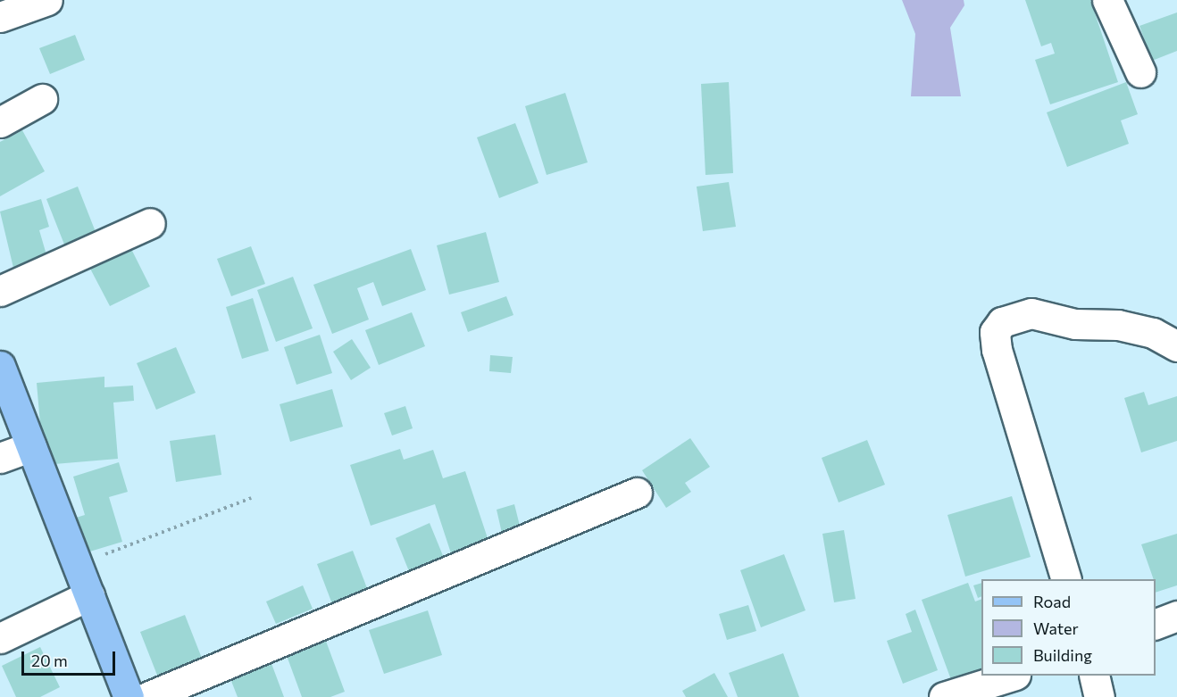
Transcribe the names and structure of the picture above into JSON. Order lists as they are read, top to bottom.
{
  "legend": ["Road", "Water", "Building"],
  "scale_bar": "20 m"
}
